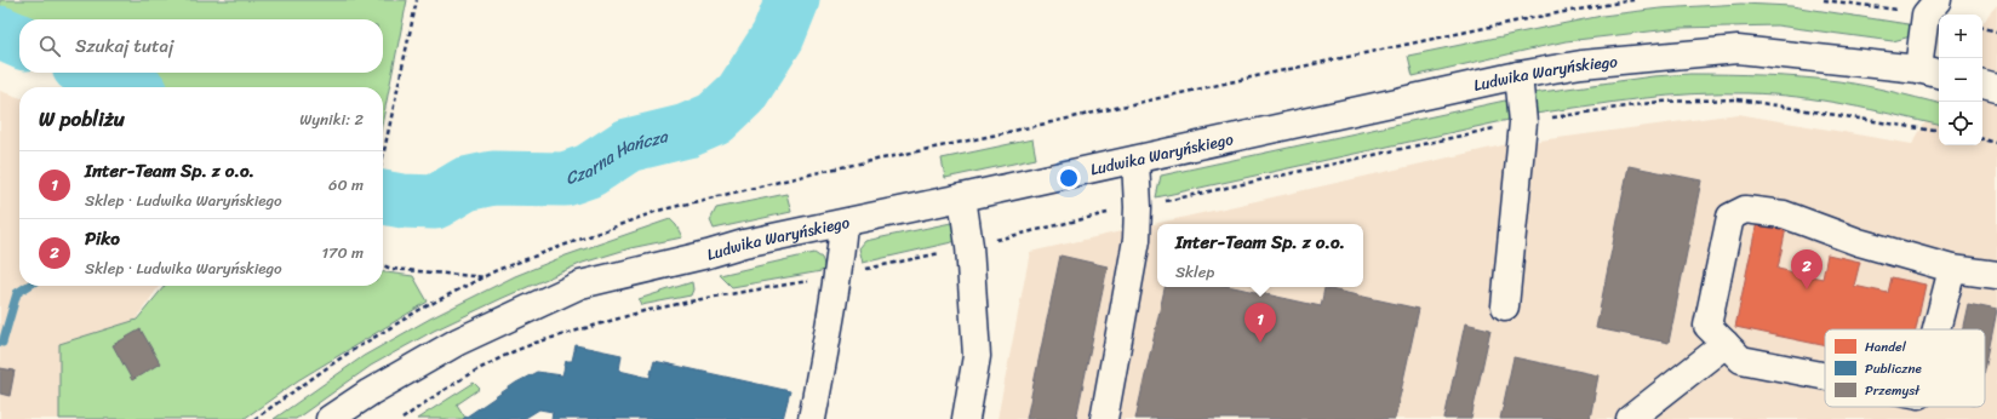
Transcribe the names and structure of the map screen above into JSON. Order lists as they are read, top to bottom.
{
  "streets": {
    "street": ["Ludwika Waryńskiego"]
  },
  "water": ["Czarna Hańcza"],
  "legend": ["Handel", "Publiczne", "Przemysł"],
  "page": {
    "map_buttons": ["+", "−"],
    "search": "Szukaj tutaj",
    "heading": ["W pobliżu", "Wyniki: 2"],
    "list": [
      {
        "mark": "1",
        "name": "Inter-Team Sp. z o.o.",
        "note": "Sklep · Ludwika Waryńskiego",
        "value": "60 m"
      },
      {
        "mark": "2",
        "name": "Piko",
        "note": "Sklep · Ludwika Waryńskiego",
        "value": "170 m"
      }
    ],
    "popup": ["Inter-Team Sp. z o.o.", "Sklep"],
    "pins": ["2", "1"]
  }
}
